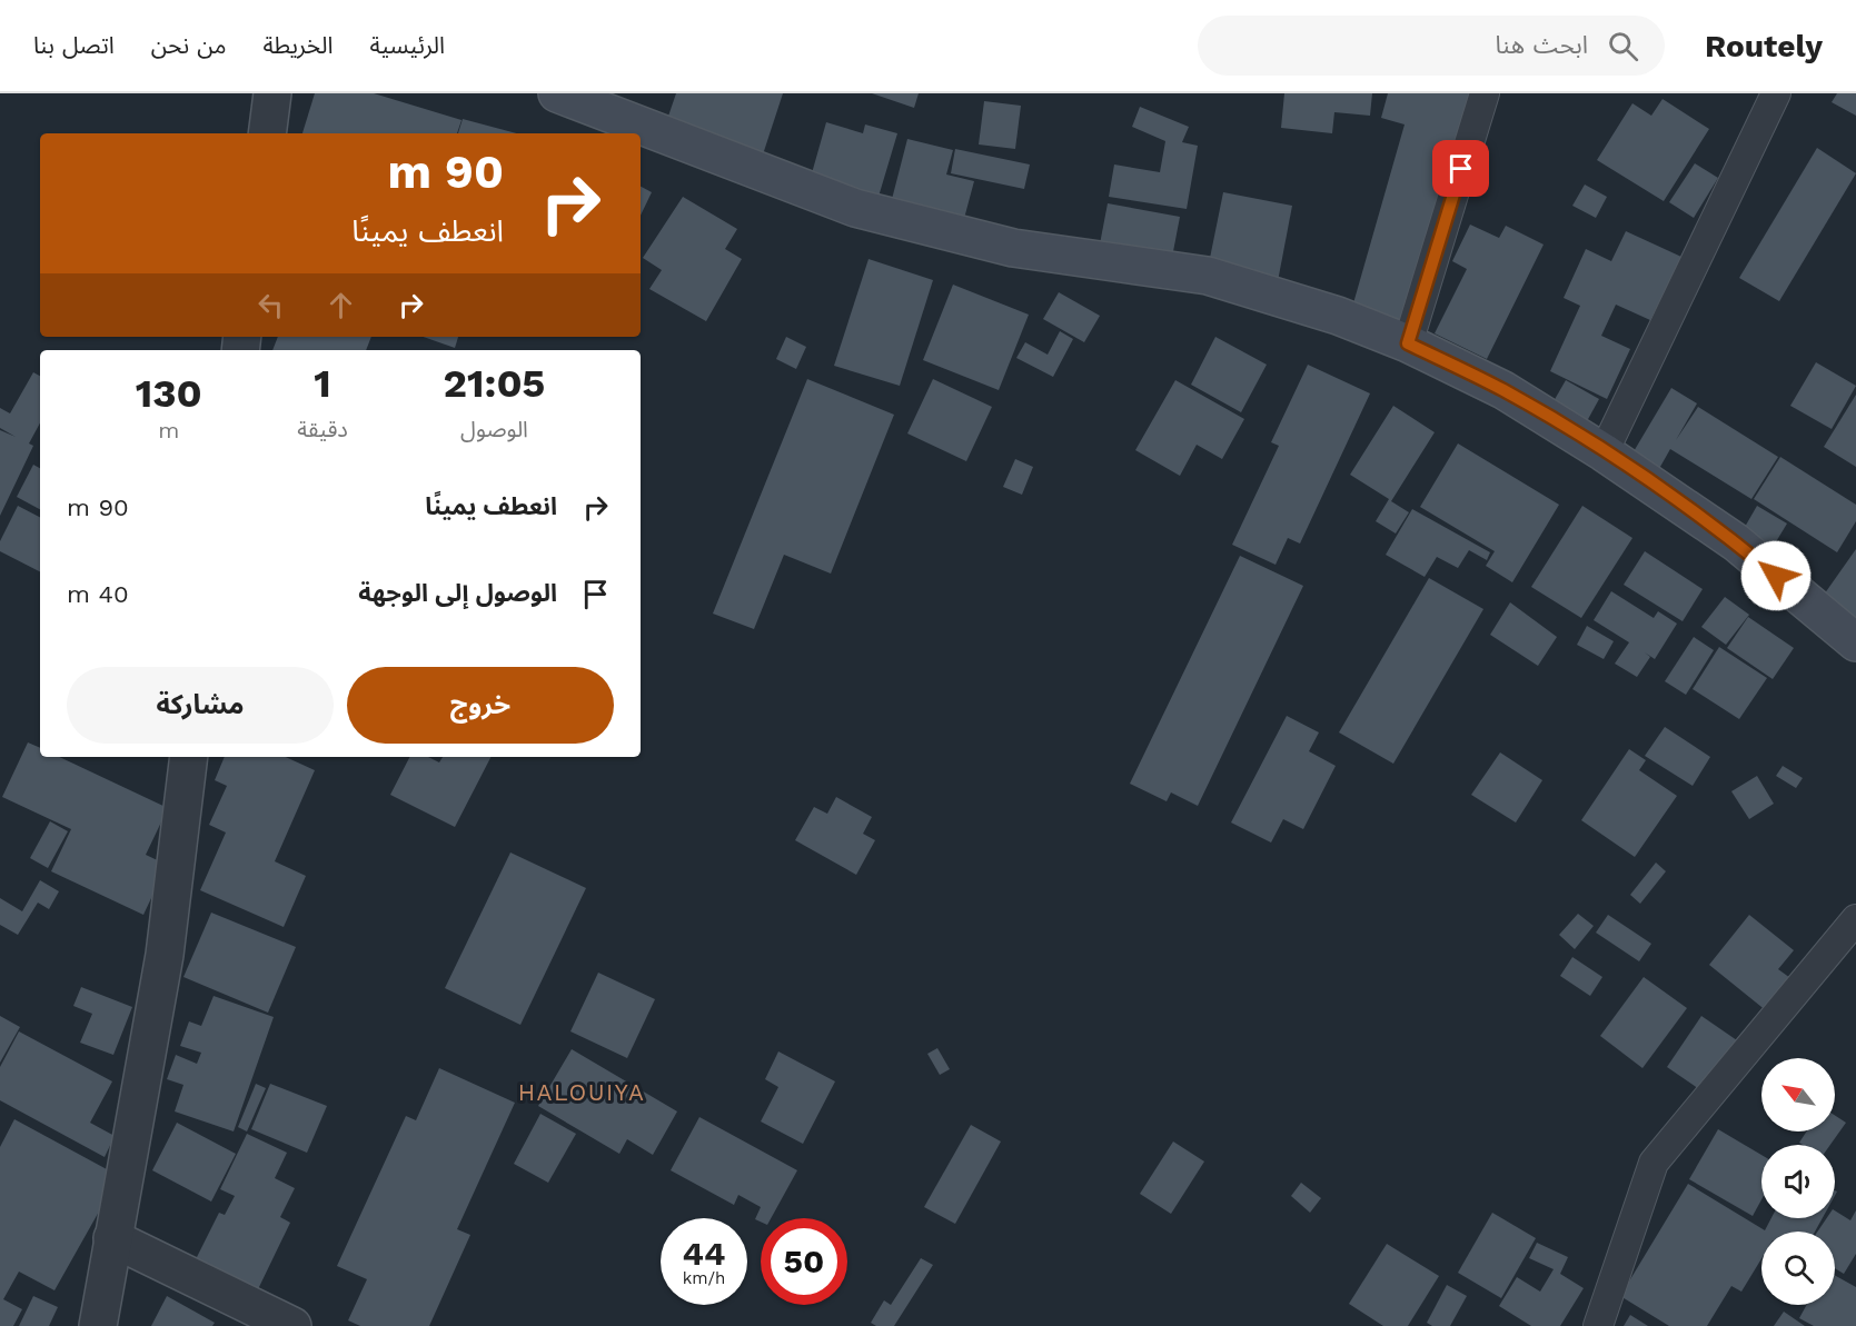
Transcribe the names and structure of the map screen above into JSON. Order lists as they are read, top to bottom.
{
  "districts": ["HALOUIYA"],
  "north": "top left",
  "page": {
    "header": "Routely",
    "search": "ابحث هنا",
    "nav": [
      "الرئيسية",
      "الخريطة",
      "من نحن",
      "اتصل بنا"
    ],
    "turn": ["90 m", "انعطف يمينًا"],
    "eta": [
      "21:05",
      "الوصول",
      "1",
      "دقيقة",
      "130",
      "m"
    ],
    "list": [
      {
        "name": "انعطف يمينًا",
        "value": "90 m"
      },
      {
        "name": "الوصول إلى الوجهة",
        "value": "40 m"
      }
    ],
    "buttons": ["خروج", "مشاركة"],
    "speed": "44 km/h",
    "limit": "50"
  }
}
